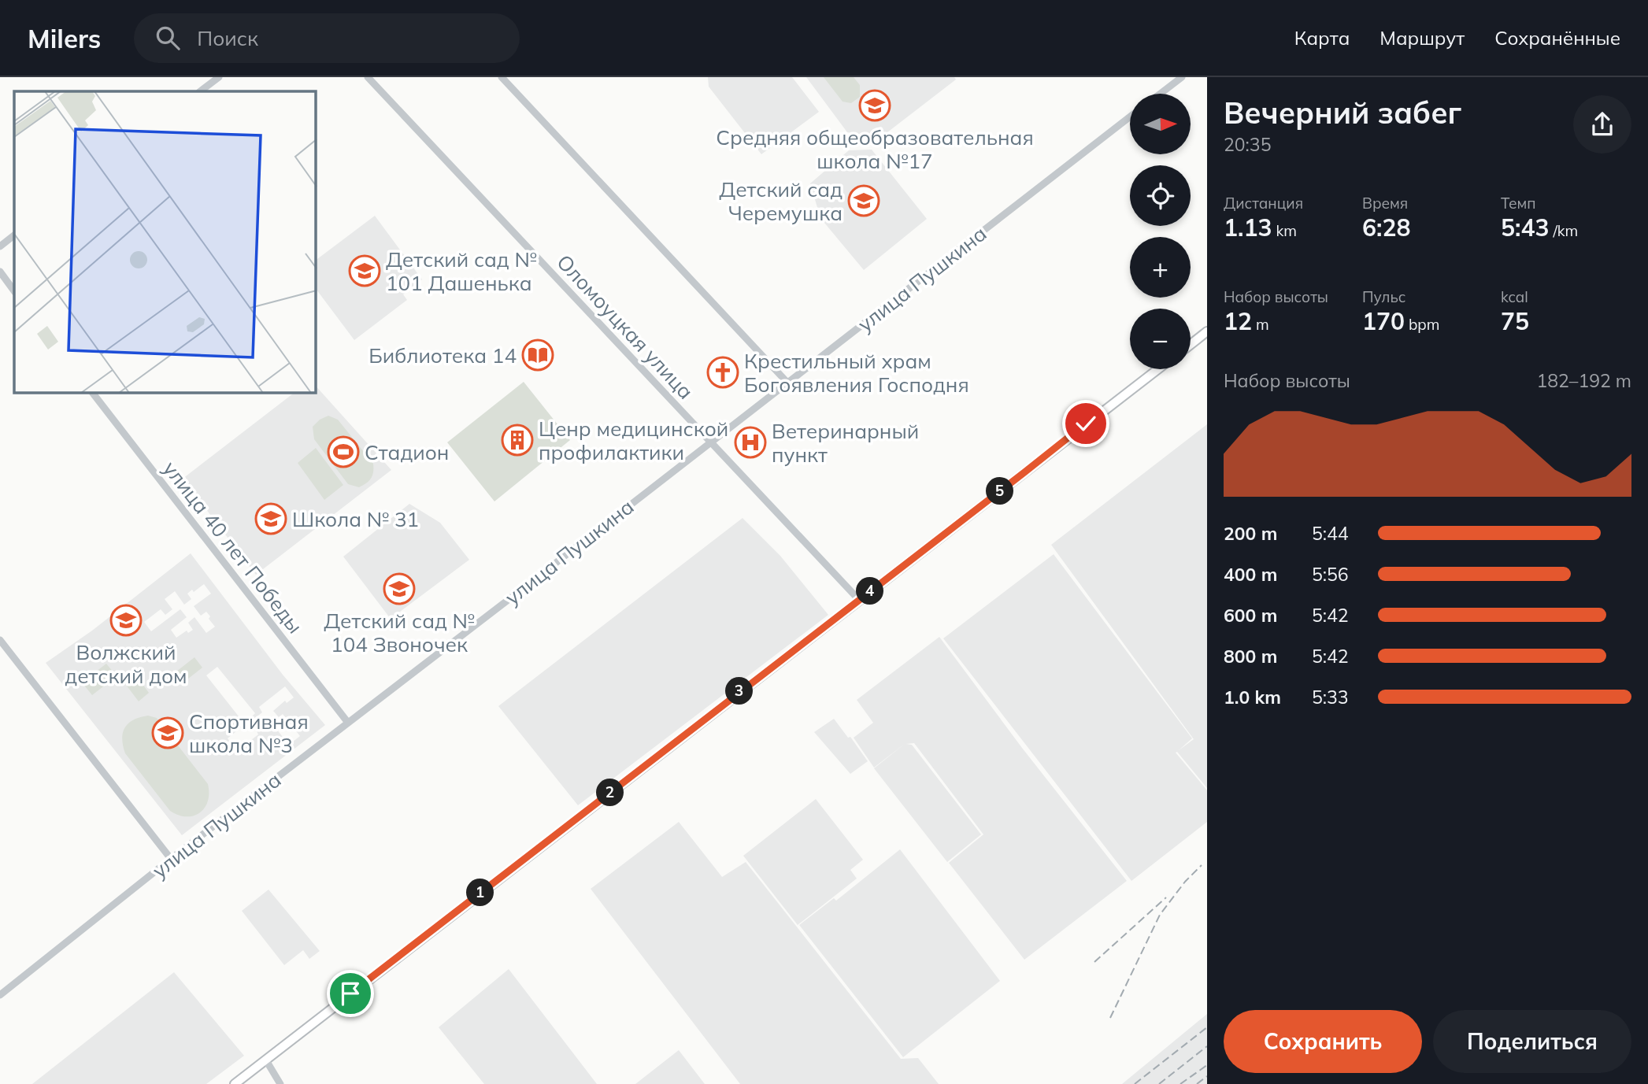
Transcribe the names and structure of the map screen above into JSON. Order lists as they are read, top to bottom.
{
  "streets": {
    "street": ["улица Пушкина", "Оломоуцкая улица", "улица 40 лет Победы"]
  },
  "crossings": [
    ["улица Пушкина", "Оломоуцкая улица"],
    ["улица Пушкина", "улица 40 лет Победы"]
  ],
  "places": {
    "school or university": [
      "Средняя общеобразовательная школа №17",
      "Детский сад Черемушка",
      "Детский сад № 101 Дашенька",
      "Школа № 31",
      "Детский сад № 104 Звоночек",
      "Волжский детский дом",
      "Спортивная школа №3"
    ],
    "library": ["Библиотека 14"],
    "church": ["Крестильный храм Богоявления Господня"],
    "building": ["Ценр медицинской профилактики"],
    "hospital": ["Ветеринарный пункт"],
    "sports": ["Стадион"]
  },
  "north": "right",
  "page": {
    "header": "Milers",
    "search": "Поиск",
    "nav": ["Карта", "Маршрут", "Сохранённые"],
    "heading": ["Вечерний забег", "20:35"],
    "map_buttons": ["+", "−"],
    "stats": [
      ["Дистанция", "1.13 km"],
      ["Время", "6:28"],
      ["Темп", "5:43 /km"],
      ["Набор высоты", "12 m"],
      ["Пульс", "170 bpm"],
      ["kcal", "75"]
    ],
    "chart": ["Набор высоты", "182–192 m"],
    "pins": [
      "5",
      "4",
      "3",
      "2",
      "1"
    ],
    "list": [
      {
        "name": "200 m",
        "note": "5:44"
      },
      {
        "name": "400 m",
        "note": "5:56"
      },
      {
        "name": "600 m",
        "note": "5:42"
      },
      {
        "name": "800 m",
        "note": "5:42"
      },
      {
        "name": "1.0 km",
        "note": "5:33"
      }
    ],
    "buttons": ["Сохранить", "Поделиться"]
  }
}
